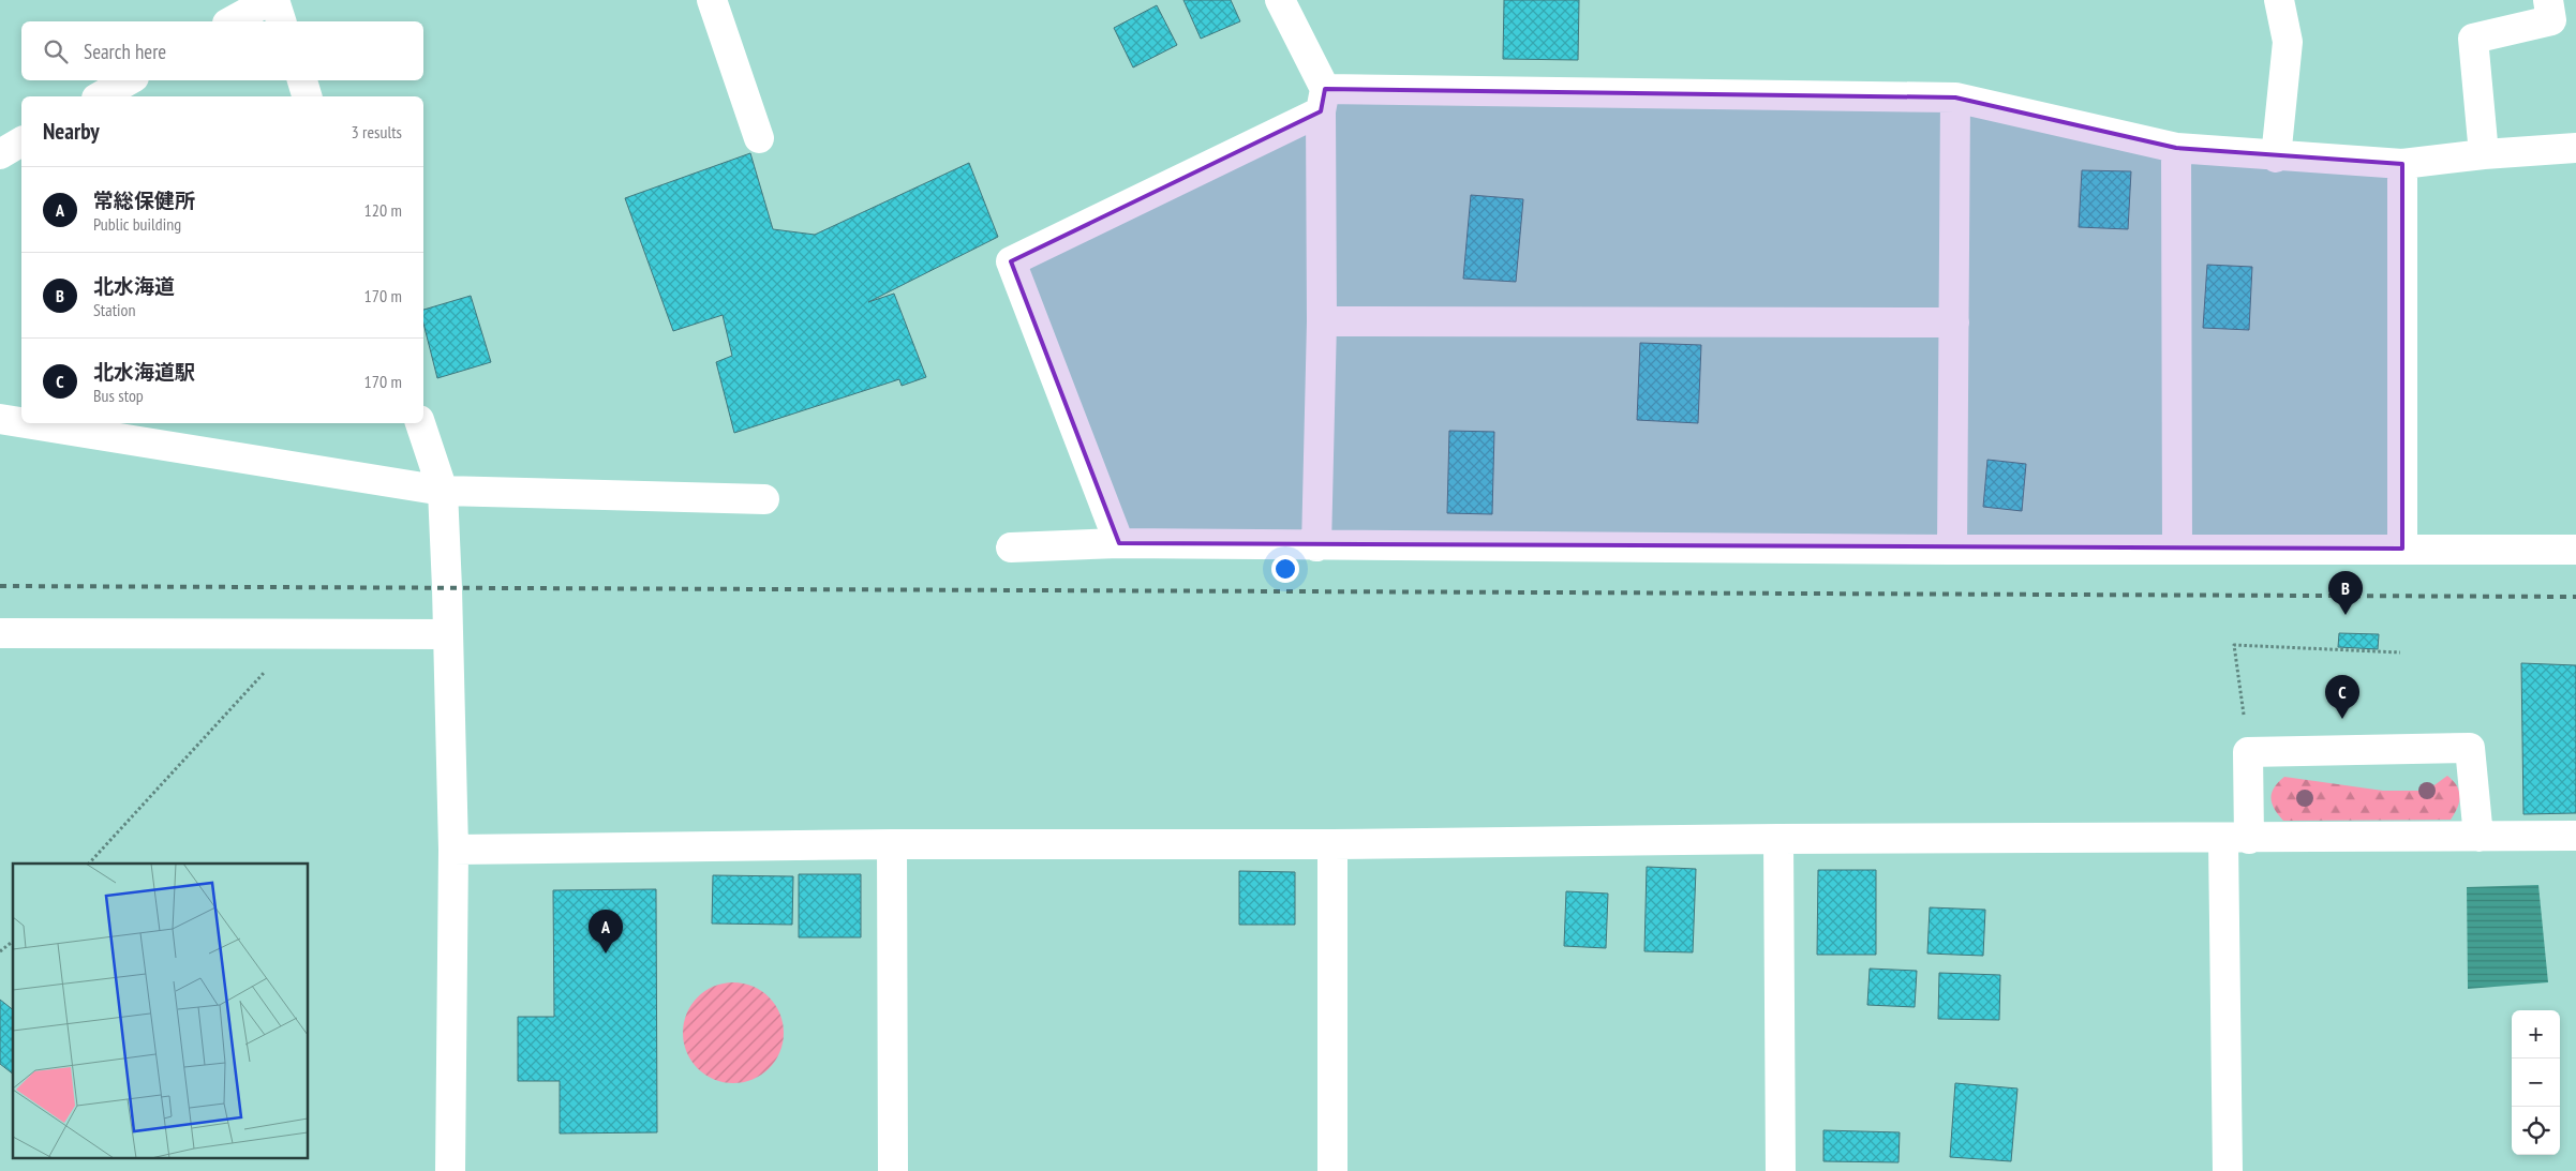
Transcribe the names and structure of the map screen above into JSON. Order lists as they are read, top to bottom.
{
  "page": {
    "search": "Search here",
    "heading": ["Nearby", "3 results"],
    "list": [
      {
        "mark": "A",
        "name": "常総保健所",
        "note": "Public building",
        "value": "120 m"
      },
      {
        "mark": "B",
        "name": "北水海道",
        "note": "Station",
        "value": "170 m"
      },
      {
        "mark": "C",
        "name": "北水海道駅",
        "note": "Bus stop",
        "value": "170 m"
      }
    ],
    "pins": ["B", "C", "A"],
    "map_buttons": ["+", "−"]
  }
}
